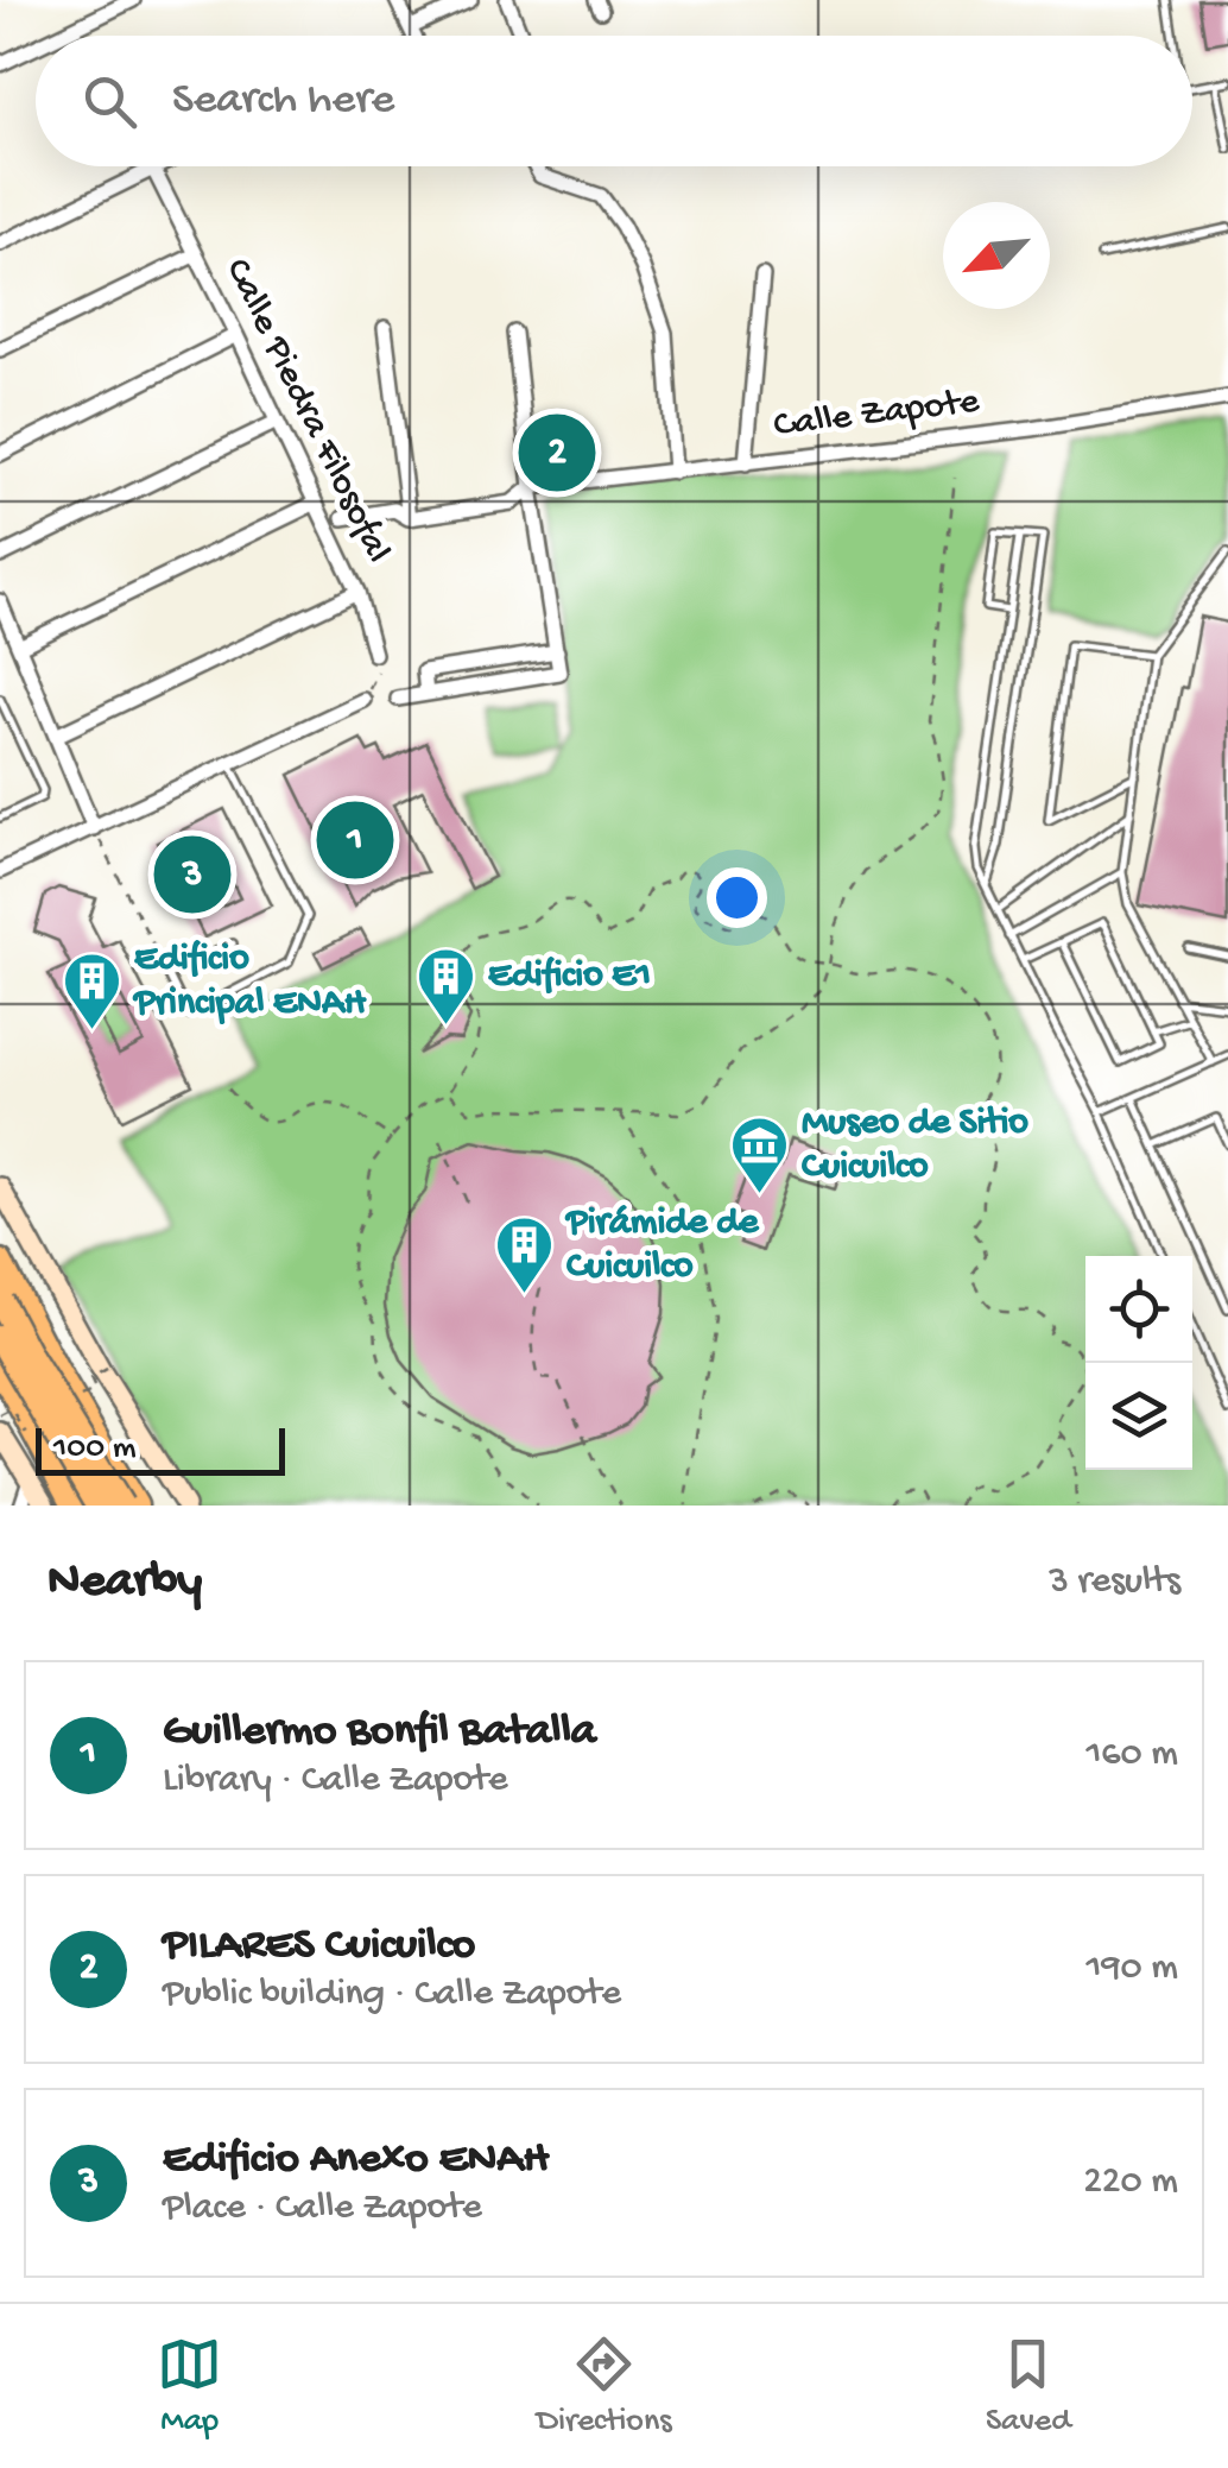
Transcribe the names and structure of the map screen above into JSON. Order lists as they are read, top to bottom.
{
  "streets": {
    "street": ["Calle Piedra Filosofal", "Calle Zapote"]
  },
  "places": {
    "building": ["Edificio E1", "Edificio Principal ENAH", "Pirámide de Cuicuilco"],
    "museum": ["Museo de Sitio Cuicuilco"]
  },
  "scale_bar": "100 m",
  "north": "bottom left",
  "page": {
    "search": "Search here",
    "pins": ["2", "1", "3"],
    "scale": "100 m",
    "heading": ["Nearby", "3 results"],
    "list": [
      {
        "mark": "1",
        "name": "Guillermo Bonfil Batalla",
        "note": "Library · Calle Zapote",
        "value": "160 m"
      },
      {
        "mark": "2",
        "name": "PILARES Cuicuilco",
        "note": "Public building · Calle Zapote",
        "value": "190 m"
      },
      {
        "mark": "3",
        "name": "Edificio Anexo ENAH",
        "note": "Place · Calle Zapote",
        "value": "220 m"
      }
    ],
    "nav": ["Map", "Directions", "Saved"]
  }
}
